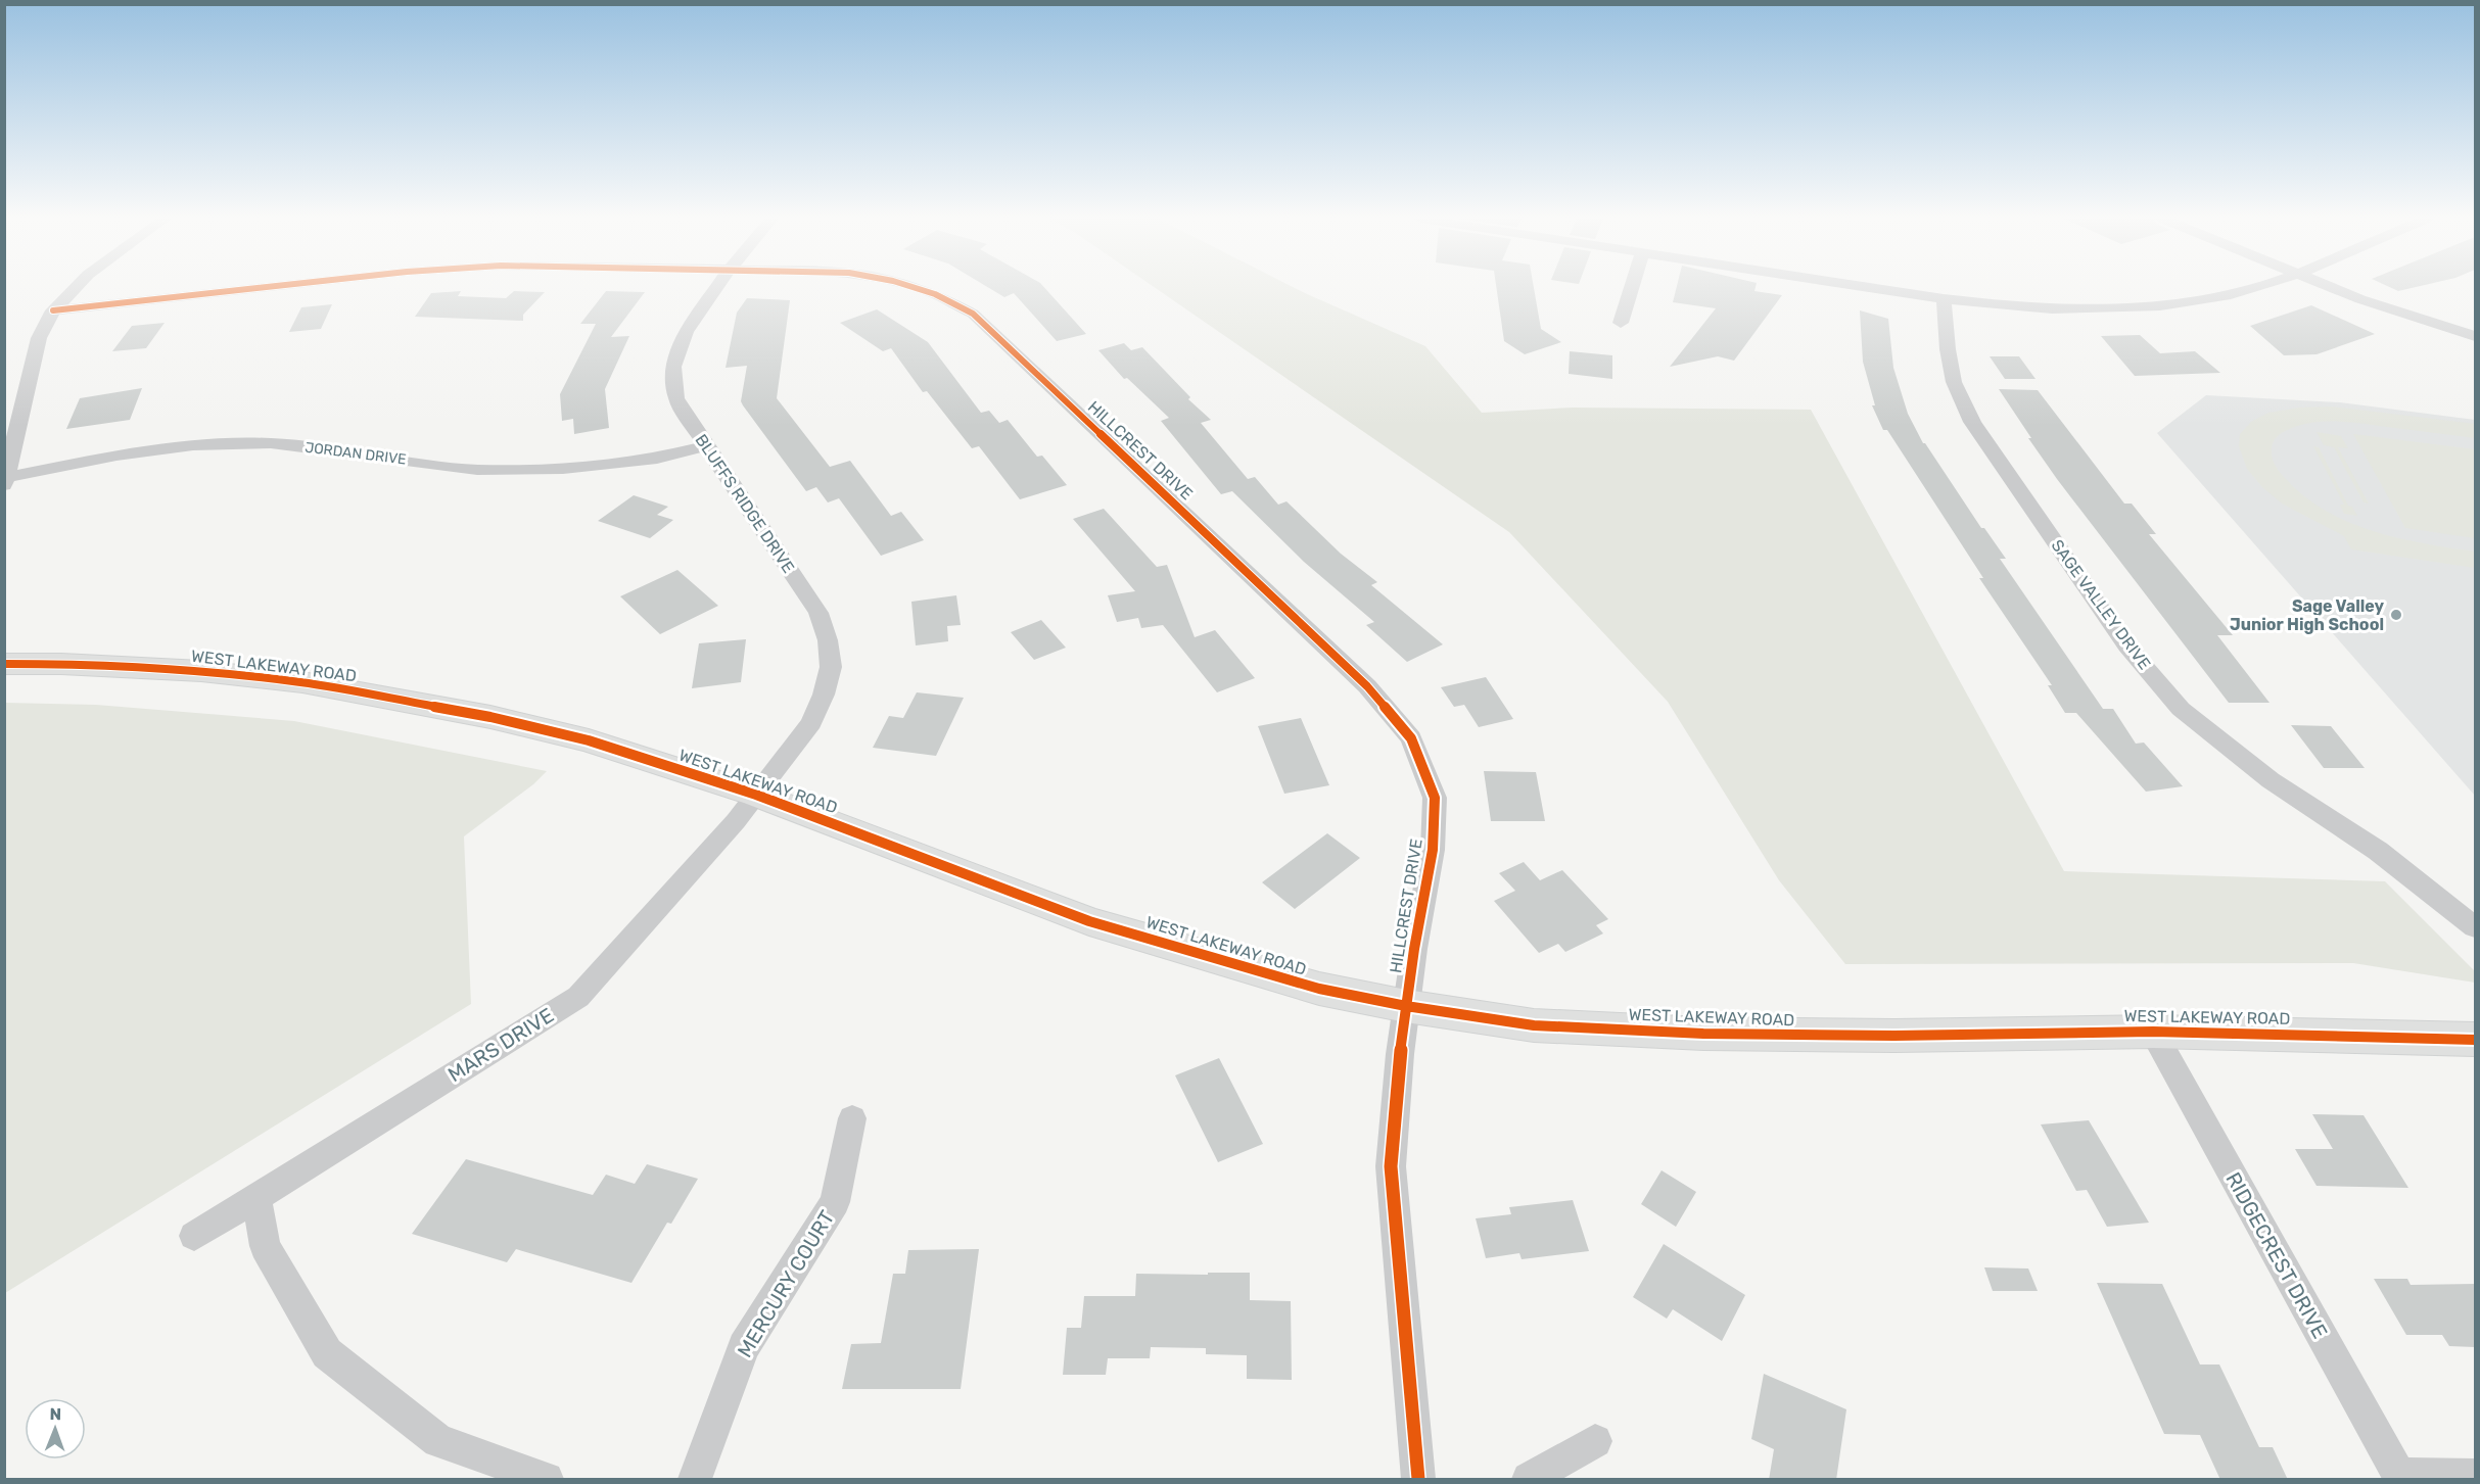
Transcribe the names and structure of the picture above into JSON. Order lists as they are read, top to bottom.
{
  "streets": {
    "street": [
      "HILLCREST DRIVE",
      "JORDAN DRIVE",
      "BLUFFS RIDGE DRIVE",
      "SAGE VALLEY DRIVE",
      "WEST LAKEWAY ROAD",
      "MARS DRIVE",
      "RIDGECREST DRIVE",
      "MERCURY COURT"
    ]
  },
  "crossings": [
    ["HILLCREST DRIVE", "WEST LAKEWAY ROAD"],
    ["JORDAN DRIVE", "BLUFFS RIDGE DRIVE"],
    ["BLUFFS RIDGE DRIVE", "WEST LAKEWAY ROAD"],
    ["BLUFFS RIDGE DRIVE", "MARS DRIVE"],
    ["WEST LAKEWAY ROAD", "MARS DRIVE"],
    ["WEST LAKEWAY ROAD", "RIDGECREST DRIVE"]
  ],
  "places": ["Sage Valley Junior High School"],
  "north": "top"
}
